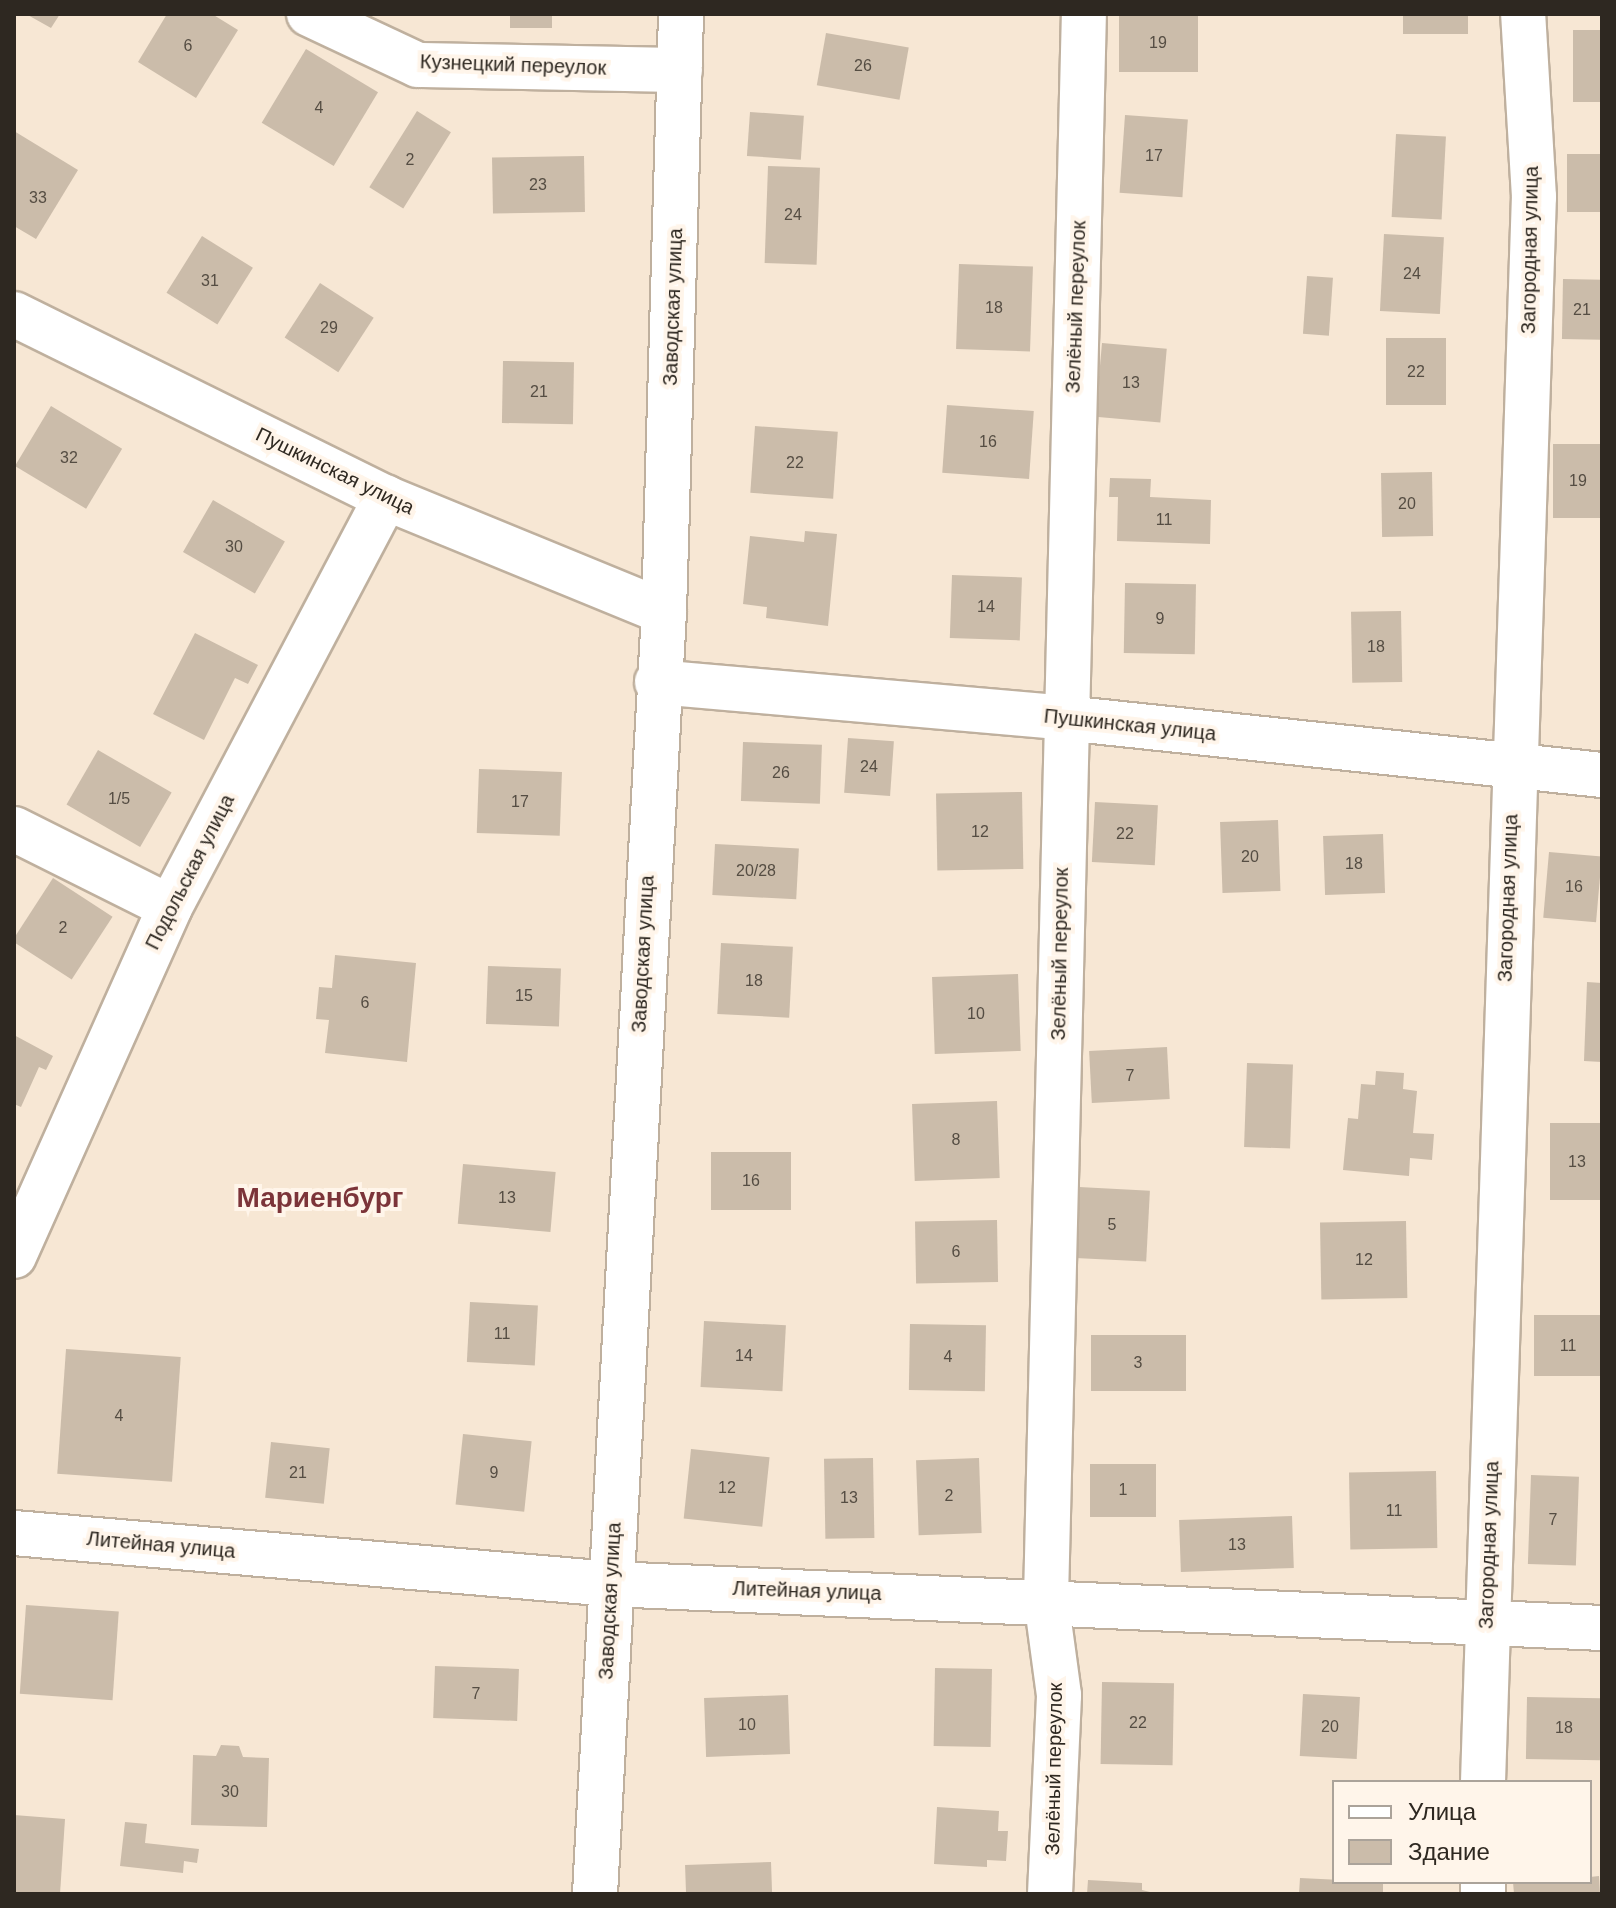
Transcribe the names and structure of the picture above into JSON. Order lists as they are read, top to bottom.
{
  "streets": {
    "street": [
      "Кузнецкий переулок",
      "Загородная улица",
      "Заводская улица",
      "Зелёный переулок",
      "Пушкинская улица",
      "Подольская улица",
      "Литейная улица"
    ]
  },
  "crossings": [
    ["Кузнецкий переулок", "Заводская улица"],
    ["Загородная улица", "Пушкинская улица"],
    ["Загородная улица", "Литейная улица"],
    ["Заводская улица", "Пушкинская улица"],
    ["Заводская улица", "Литейная улица"],
    ["Зелёный переулок", "Пушкинская улица"],
    ["Зелёный переулок", "Литейная улица"],
    ["Пушкинская улица", "Подольская улица"]
  ],
  "districts": ["Мариенбург"],
  "house_numbers": [
    "19",
    "6",
    "26",
    "4",
    "17",
    "2",
    "23",
    "33",
    "24",
    "24",
    "31",
    "18",
    "21",
    "29",
    "22",
    "13",
    "21",
    "16",
    "32",
    "22",
    "19",
    "20",
    "11",
    "30",
    "14",
    "9",
    "18",
    "24",
    "26",
    "1/5",
    "17",
    "12",
    "22",
    "20",
    "18",
    "20/28",
    "16",
    "2",
    "18",
    "15",
    "6",
    "10",
    "7",
    "8",
    "13",
    "16",
    "13",
    "5",
    "6",
    "12",
    "11",
    "11",
    "14",
    "4",
    "3",
    "4",
    "21",
    "9",
    "12",
    "1",
    "2",
    "13",
    "11",
    "7",
    "13",
    "7",
    "22",
    "10",
    "20",
    "18",
    "30"
  ],
  "legend": ["Улица", "Здание"]
}
